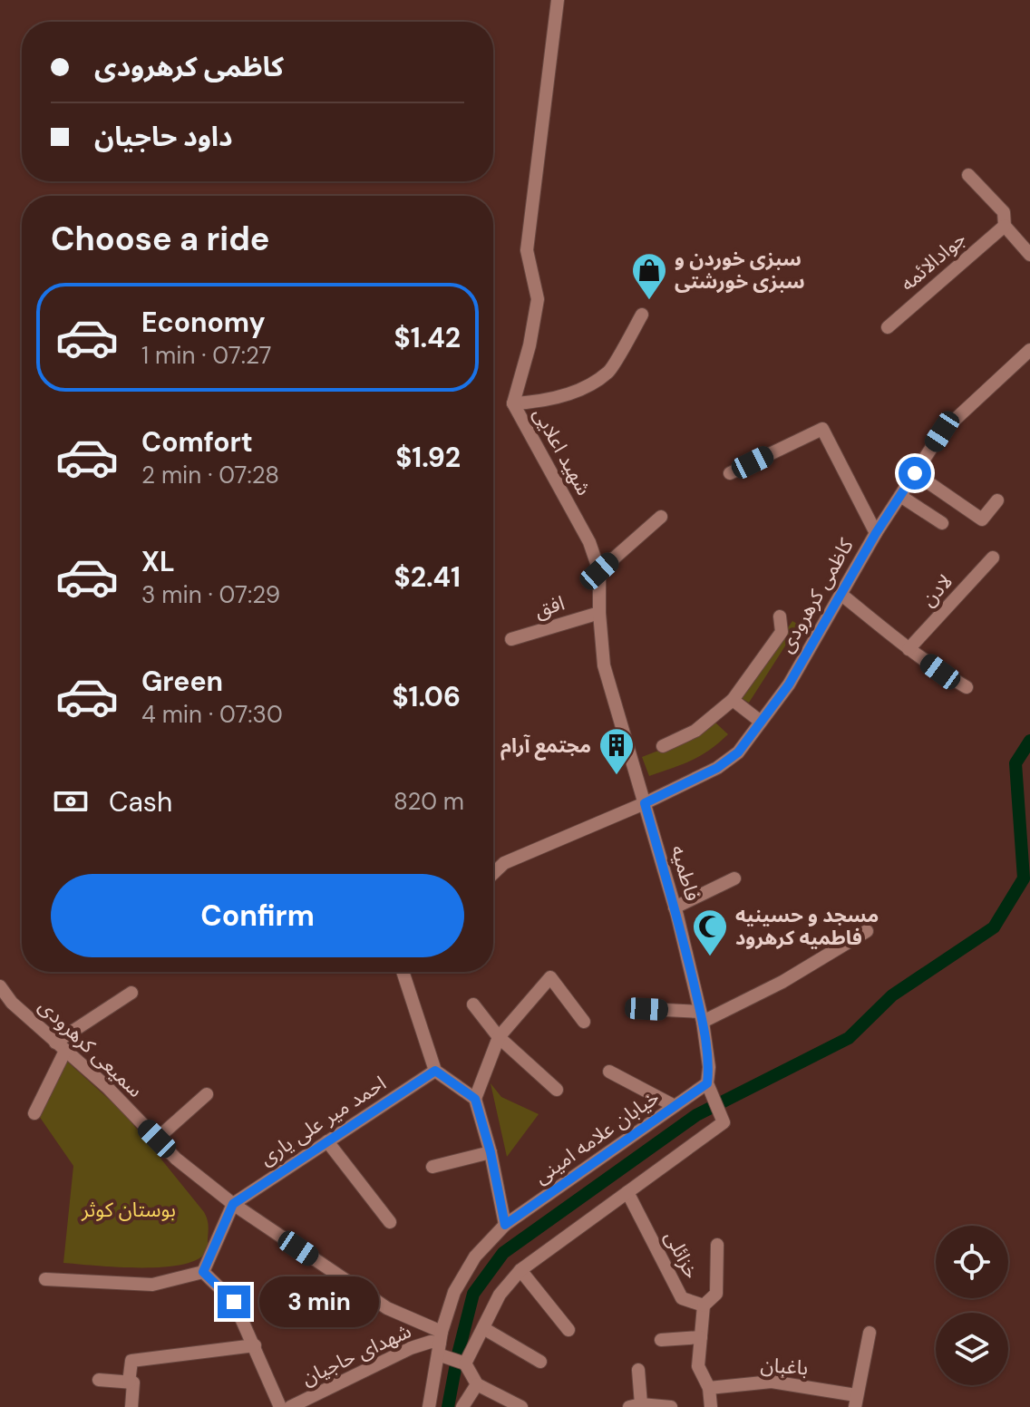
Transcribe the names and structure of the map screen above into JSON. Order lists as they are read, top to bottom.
{
  "streets": {
    "street": [
      "جوادالائمه",
      "شهید اعلایی",
      "لادن",
      "کاظمی کرهرودی",
      "افق",
      "فاطمیه",
      "سمیعی کرهرودی",
      "احمد میر علی یاری",
      "خیابان علامه امینی",
      "خزائلی",
      "شهدای حاجیان",
      "باغبان"
    ]
  },
  "crossings": [
    ["شهید اعلایی", "فاطمیه"],
    ["کاظمی کرهرودی", "فاطمیه"],
    ["افق", "فاطمیه"],
    ["فاطمیه", "خیابان علامه امینی"],
    ["سمیعی کرهرودی", "احمد میر علی یاری"],
    ["سمیعی کرهرودی", "خیابان علامه امینی"],
    ["سمیعی کرهرودی", "شهدای حاجیان"],
    ["خیابان علامه امینی", "شهدای حاجیان"]
  ],
  "parks": ["بوستان کوثر"],
  "places": {
    "shop": ["سبزی خوردن و سبزی خورشتی"],
    "building": ["مجتمع آرام"],
    "mosque": ["مسجد و حسینیه فاطمیه کرهرود"]
  },
  "page": {
    "banner": ["کاظمی کرهرودی", "داود حاجیان"],
    "heading": "Choose a ride",
    "list": [
      {
        "name": "Economy",
        "note": "1 min · 07:27",
        "value": "$1.42"
      },
      {
        "name": "Comfort",
        "note": "2 min · 07:28",
        "value": "$1.92"
      },
      {
        "name": "XL",
        "note": "3 min · 07:29",
        "value": "$2.41"
      },
      {
        "name": "Green",
        "note": "4 min · 07:30",
        "value": "$1.06"
      }
    ],
    "pay": ["Cash", "820 m"],
    "buttons": "Confirm",
    "bubble": "3 min"
  }
}
